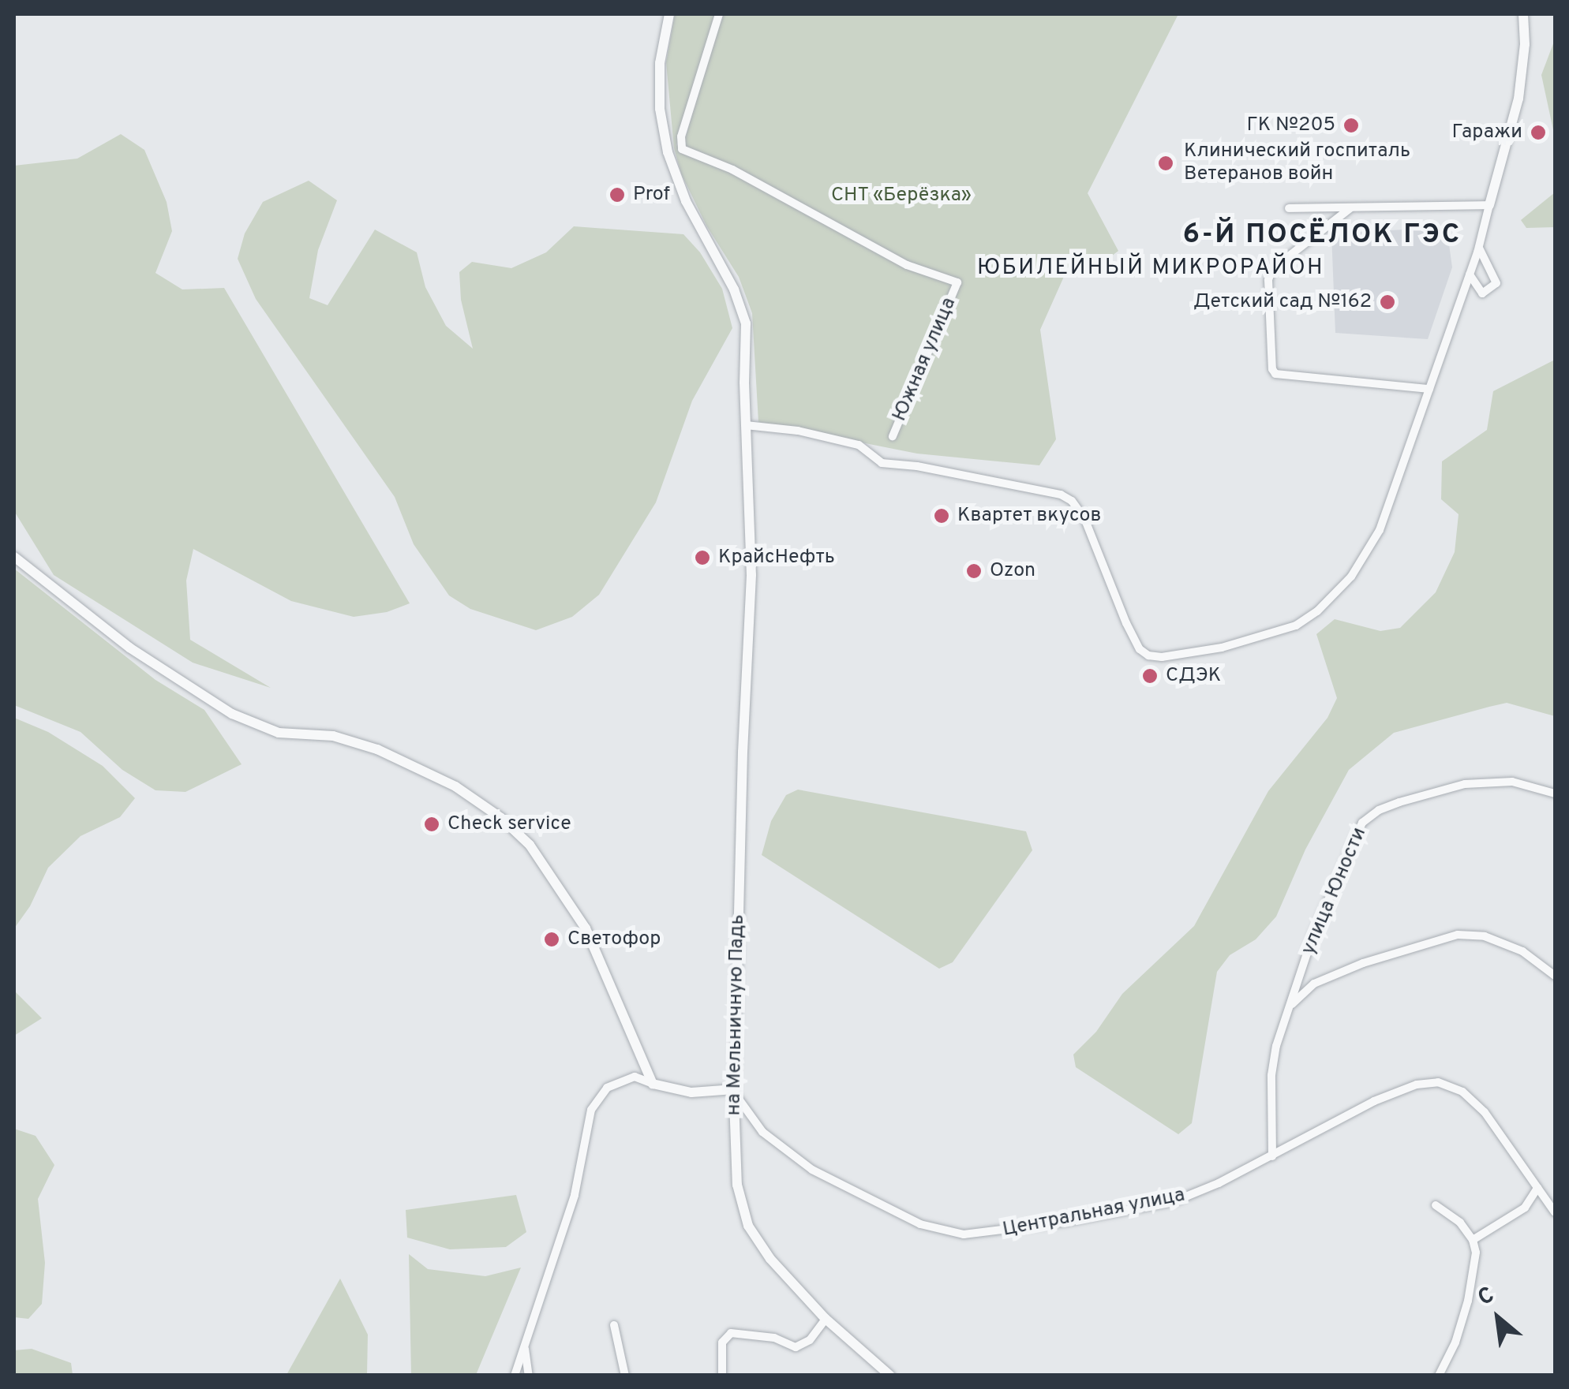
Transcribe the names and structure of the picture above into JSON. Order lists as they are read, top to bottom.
{
  "streets": {
    "street": [
      "Южная улица",
      "улица Юности",
      "на Мельничную Падь",
      "Центральная улица"
    ]
  },
  "crossings": [
    ["улица Юности", "Центральная улица"],
    ["на Мельничную Падь", "Центральная улица"]
  ],
  "districts": ["6-Й ПОСЁЛОК ГЭС", "ЮБИЛЕЙНЫЙ МИКРОРАЙОН"],
  "parks": ["СНТ «Берёзка»"],
  "places": [
    "ГК №205",
    "Гаражи",
    "Клинический госпиталь Ветеранов войн",
    "Prof",
    "Детский сад №162",
    "Квартет вкусов",
    "КрайсНефть",
    "Ozon",
    "СДЭК",
    "Check service",
    "Светофор"
  ],
  "north": "top left"
}
